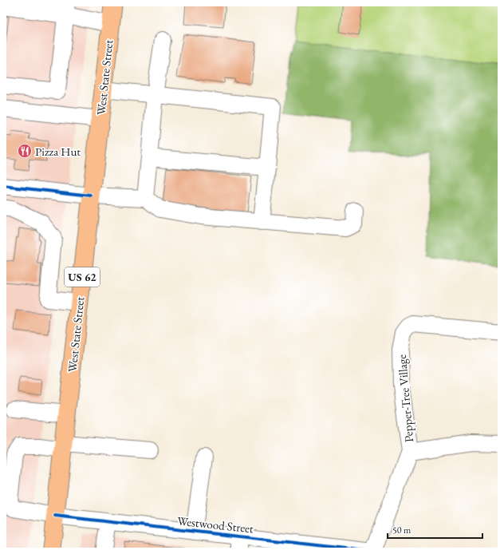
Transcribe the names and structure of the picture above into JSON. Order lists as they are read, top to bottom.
{
  "streets": {
    "highway": ["West State Street", "US 62"],
    "street": ["Pepper-Tree Village", "Westwood Street"]
  },
  "crossings": [
    ["West State Street", "Westwood Street"],
    ["Pepper-Tree Village", "Westwood Street"]
  ],
  "places": {
    "restaurant": ["Pizza Hut"]
  },
  "scale_bar": "50 m"
}
